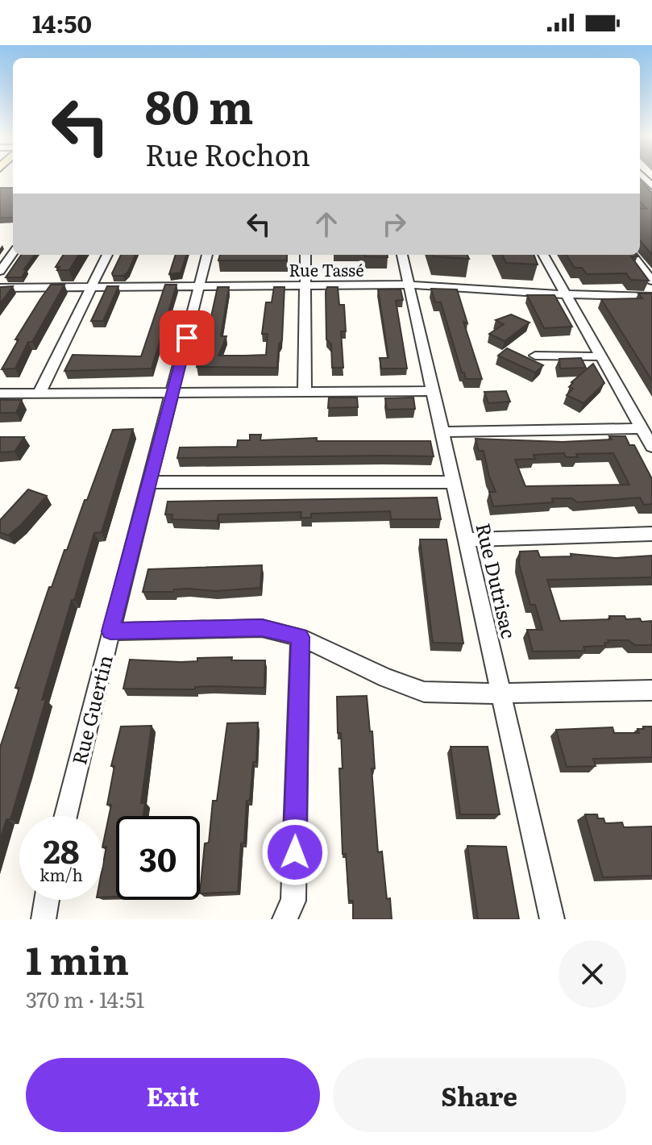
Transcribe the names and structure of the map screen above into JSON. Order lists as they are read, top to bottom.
{
  "streets": {
    "street": ["Rue Tassé", "Rue Dutrisac", "Rue Guertin"]
  },
  "crossings": [
    ["Rue Tassé", "Rue Dutrisac"],
    ["Rue Tassé", "Rue Guertin"]
  ],
  "page": {
    "status": "14:50",
    "turn": ["80 m", "Rue Rochon"],
    "speed": "28 km/h",
    "limit": "30",
    "heading": ["1 min", "370 m · 14:51"],
    "buttons": ["Exit", "Share"]
  }
}
